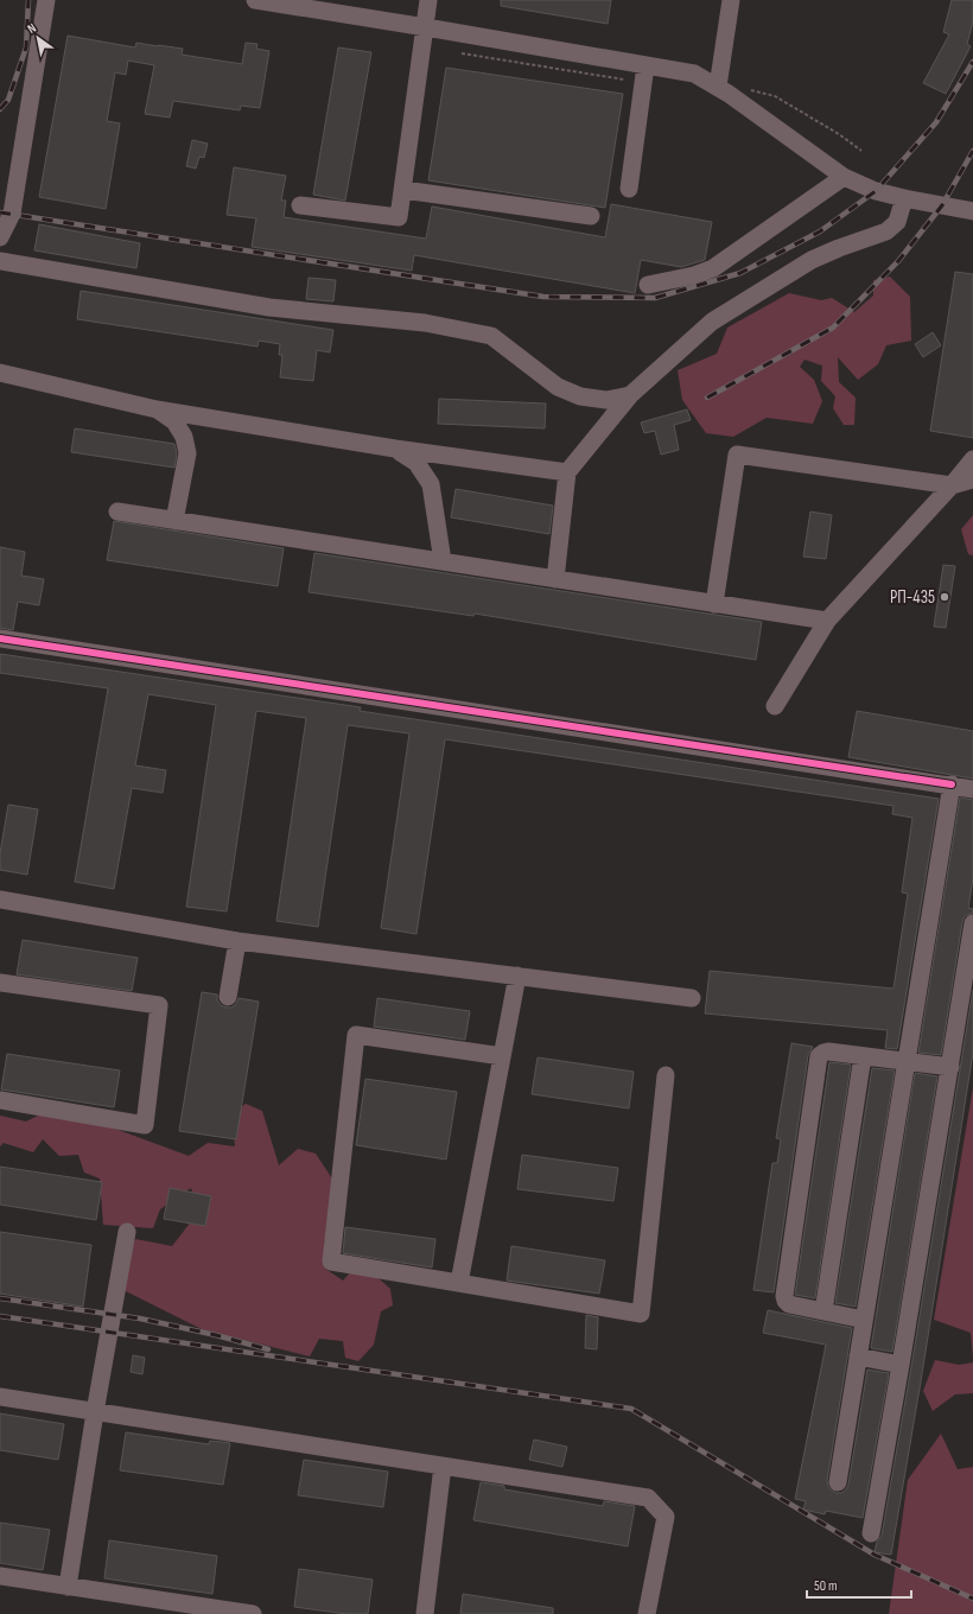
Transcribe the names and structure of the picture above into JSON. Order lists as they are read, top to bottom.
{
  "places": ["РП-435"],
  "scale_bar": "50 m",
  "north": "top left"
}
